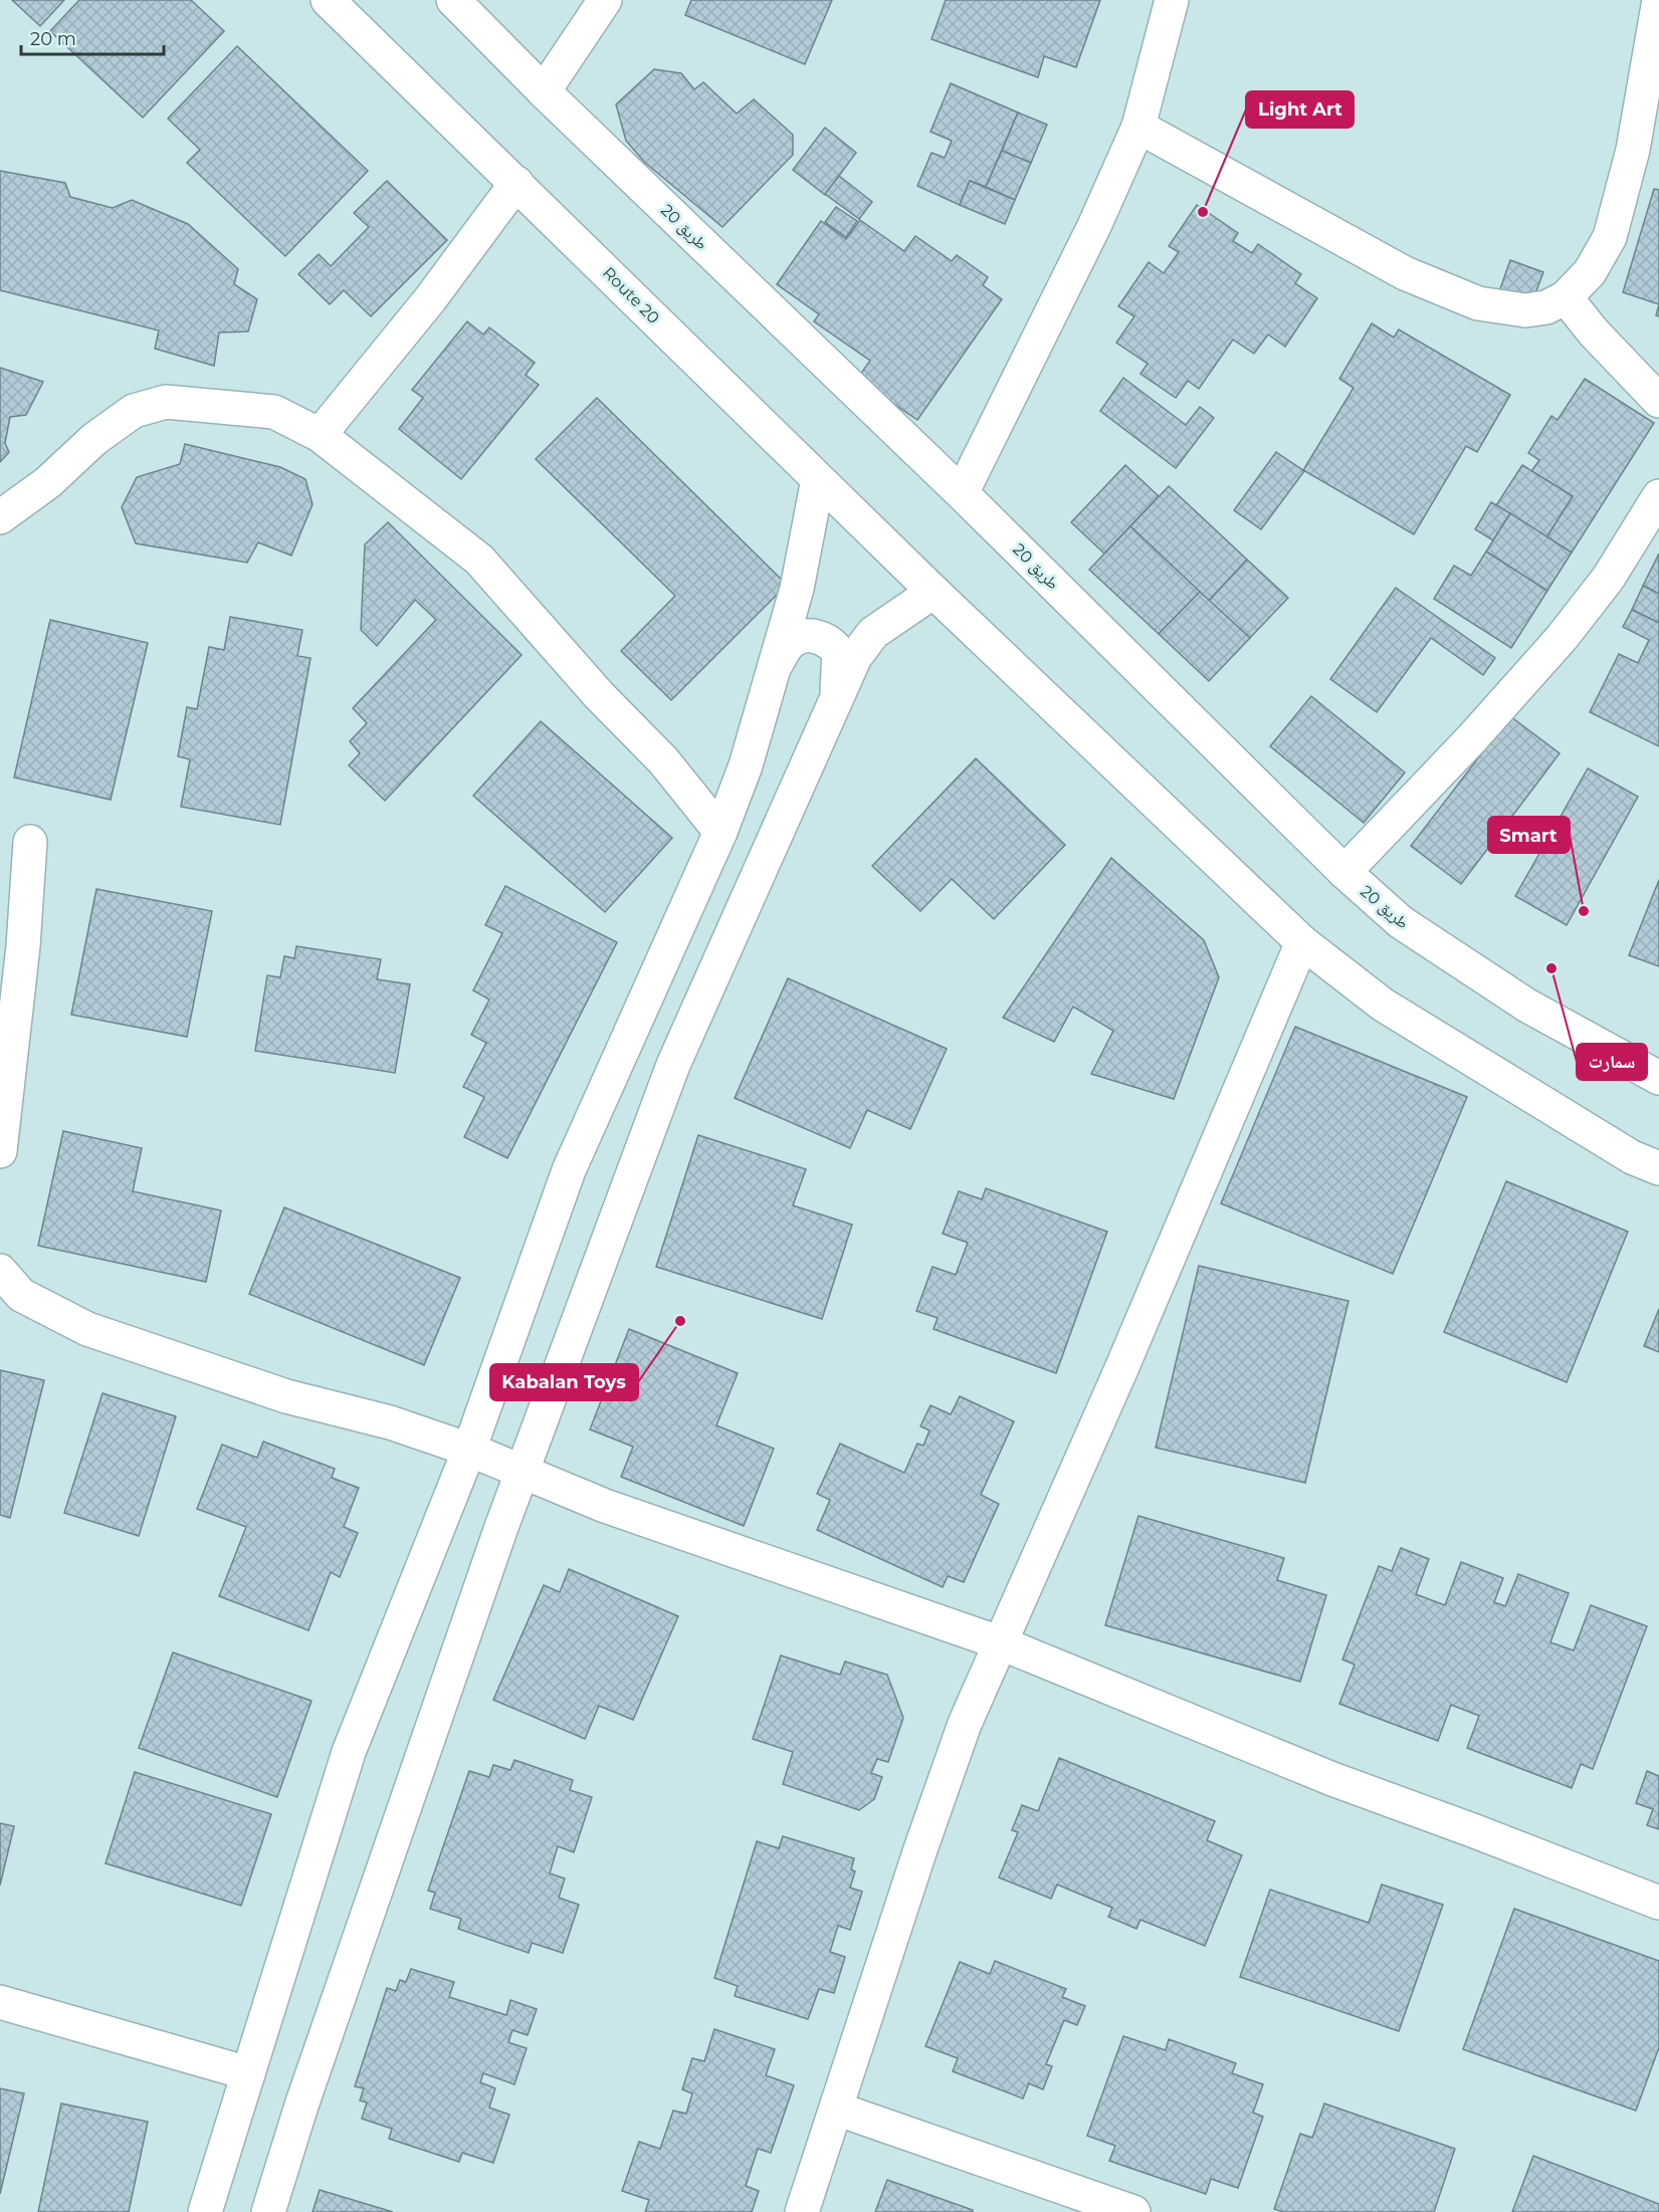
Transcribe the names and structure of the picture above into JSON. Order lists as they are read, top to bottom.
{
  "streets": {
    "street": ["طريق 20", "Route 20"]
  },
  "places": [
    "Light Art",
    "Smart",
    "سمارت",
    "Kabalan Toys"
  ],
  "scale_bar": "20 m"
}
